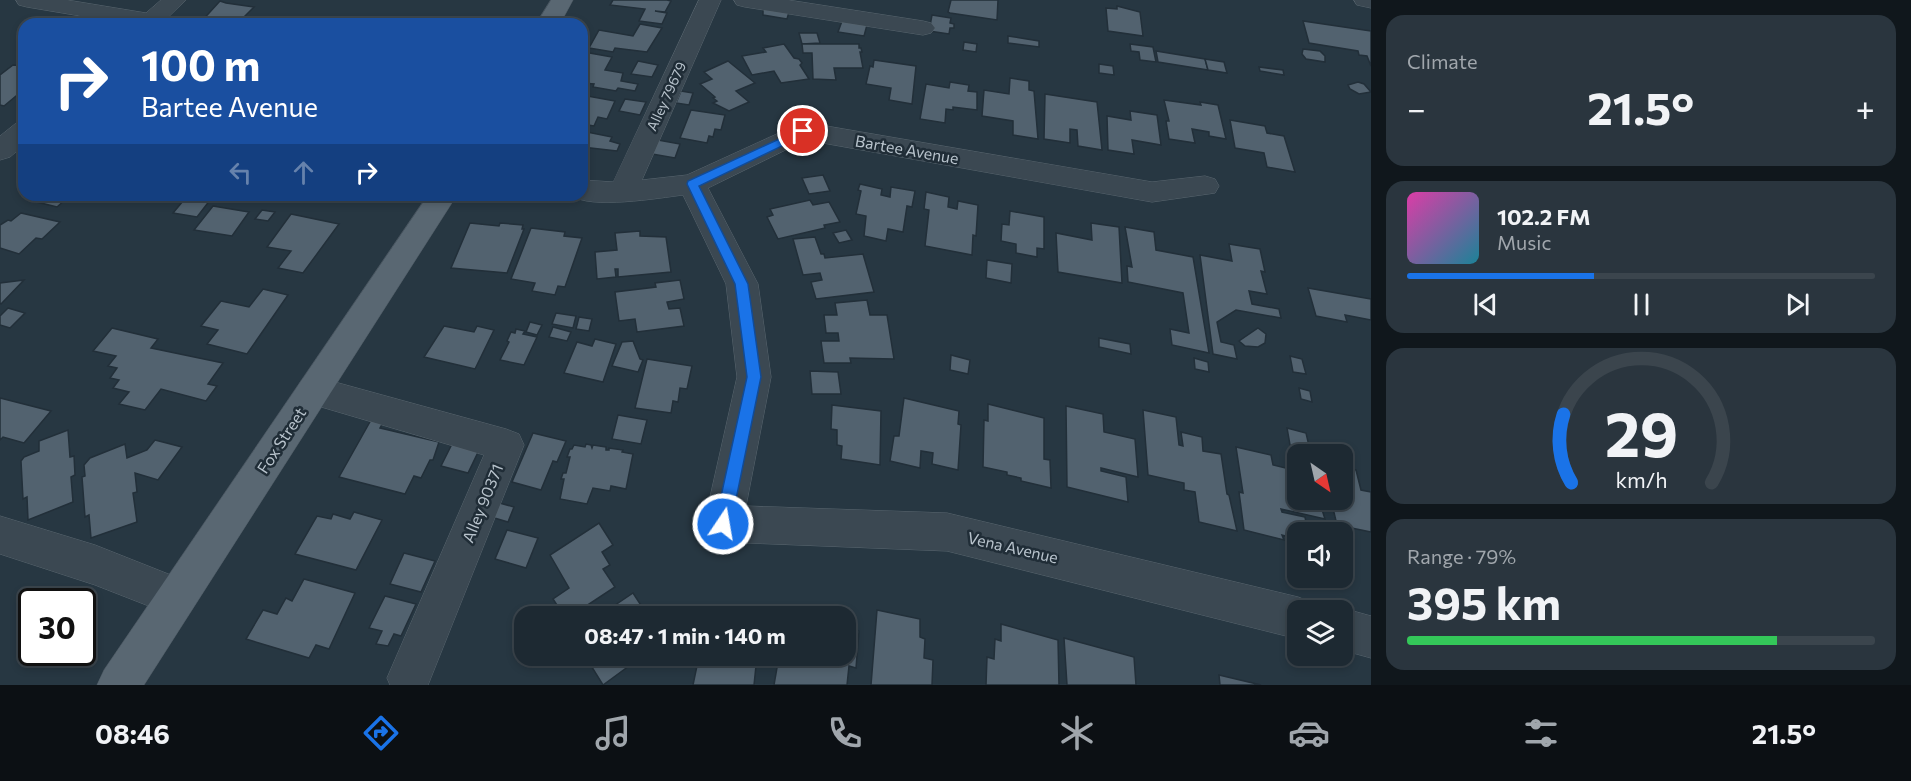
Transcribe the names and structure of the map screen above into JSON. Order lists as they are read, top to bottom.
{
  "streets": {
    "main road": ["Fox Street"],
    "street": [
      "Alley 79679",
      "Bartee Avenue",
      "Alley 90371",
      "Vena Avenue"
    ]
  },
  "crossings": [
    ["Alley 79679", "Bartee Avenue"],
    ["Bartee Avenue", "Vena Avenue"],
    ["Fox Street", "Alley 90371"]
  ],
  "north": "bottom right",
  "page": {
    "tile": [
      "Climate",
      ["Range · 79%", "395 km"]
    ],
    "turn": ["100 m", "Bartee Avenue"],
    "heat": ["−", "21.5°", "+"],
    "song": ["102.2 FM", "Music"],
    "limit": "30",
    "trip": "08:47 · 1 min · 140 m",
    "tabs": ["08:46", "21.5°"],
    "gauge": ["29", "km/h"]
  }
}
